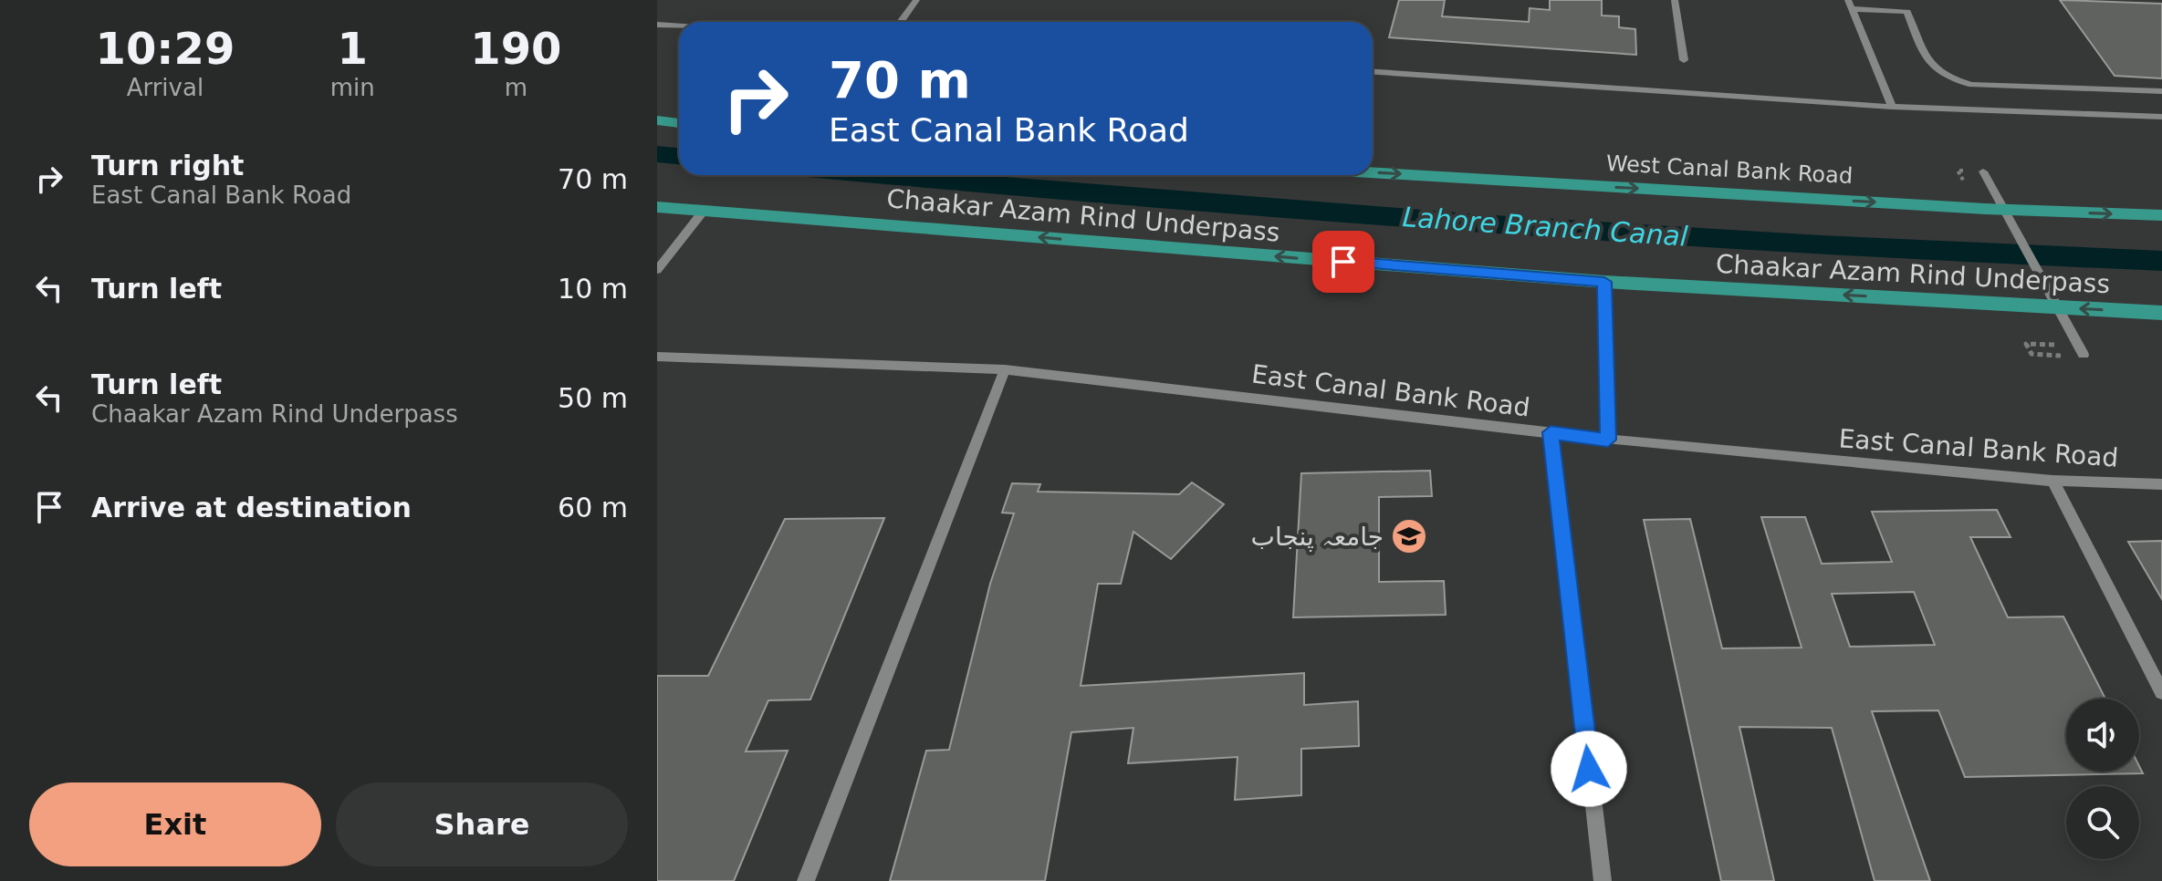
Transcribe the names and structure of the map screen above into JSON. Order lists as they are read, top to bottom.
{
  "streets": {
    "highway": ["West Canal Bank Road", "Chaakar Azam Rind Underpass"],
    "street": ["East Canal Bank Road"]
  },
  "one_way": ["West Canal Bank Road", "Chaakar Azam Rind Underpass"],
  "water": ["Lahore Branch Canal"],
  "places": {
    "school or university": ["جامعہ پنجاب"]
  },
  "page": {
    "eta": [
      "10:29",
      "Arrival",
      "1",
      "min",
      "190",
      "m"
    ],
    "turn": ["70 m", "East Canal Bank Road"],
    "list": [
      {
        "name": "Turn right",
        "note": "East Canal Bank Road",
        "value": "70 m"
      },
      {
        "name": "Turn left",
        "value": "10 m"
      },
      {
        "name": "Turn left",
        "note": "Chaakar Azam Rind Underpass",
        "value": "50 m"
      },
      {
        "name": "Arrive at destination",
        "value": "60 m"
      }
    ],
    "buttons": ["Exit", "Share"]
  }
}
